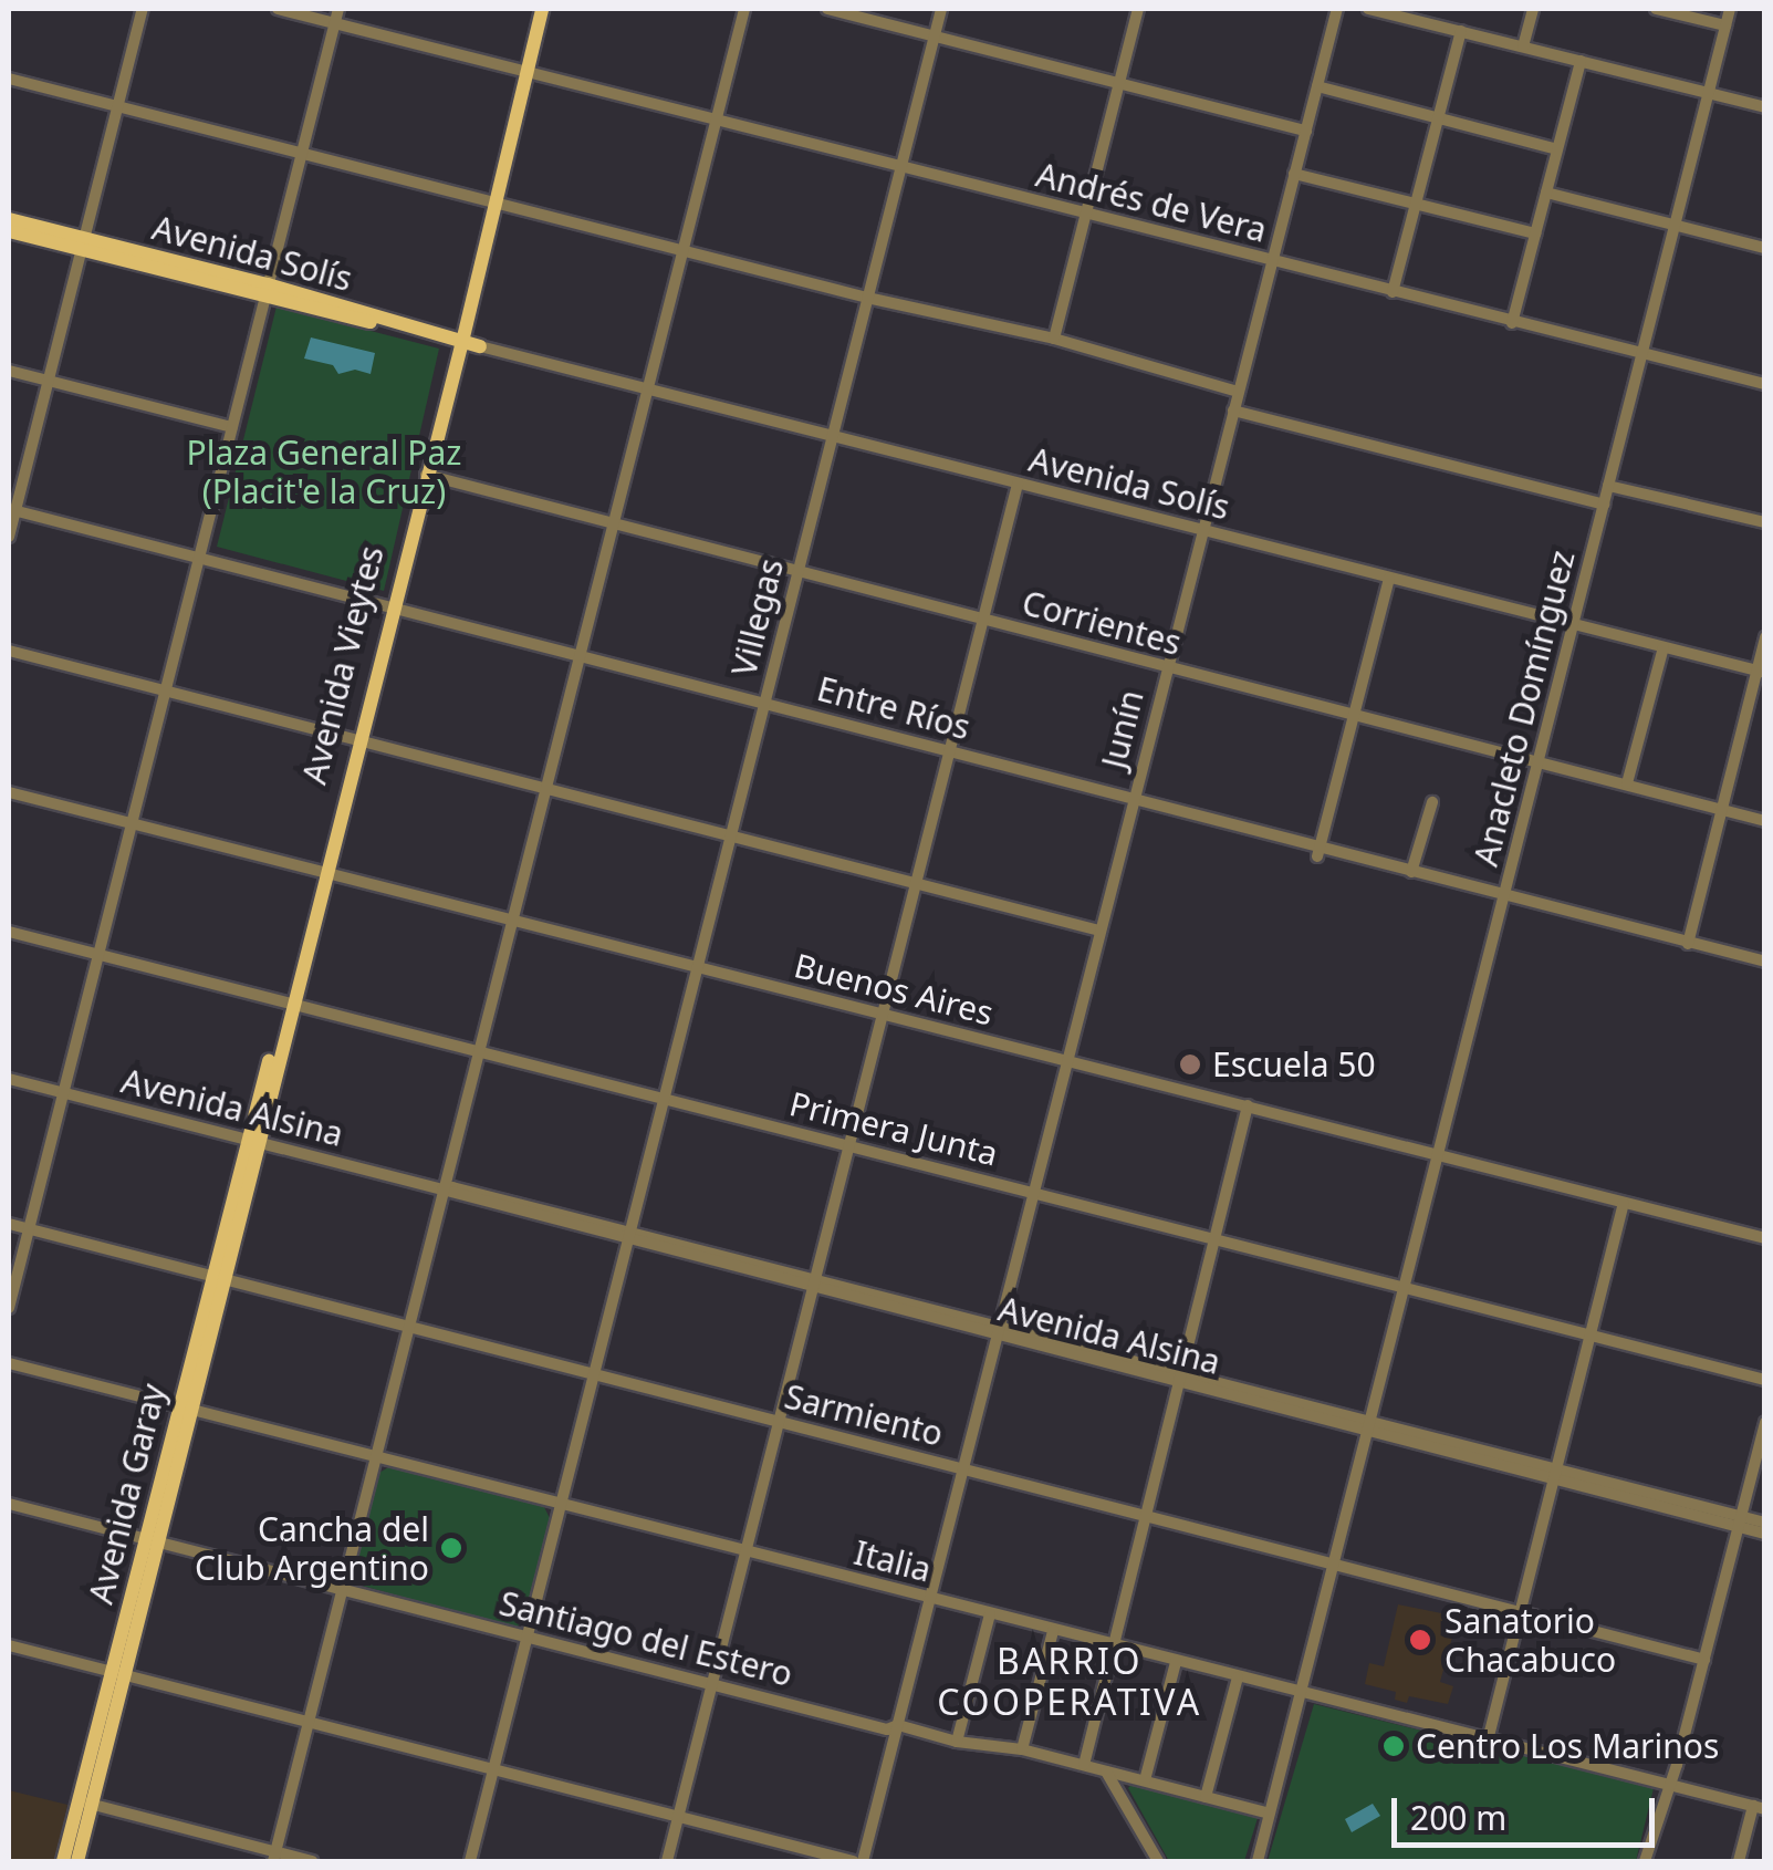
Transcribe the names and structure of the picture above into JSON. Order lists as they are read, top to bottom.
{
  "streets": {
    "main road": ["Avenida Solís", "Avenida Vieytes", "Avenida Garay"],
    "street": [
      "Andrés de Vera",
      "Villegas",
      "Corrientes",
      "Entre Ríos",
      "Anacleto Domínguez",
      "Junín",
      "Buenos Aires",
      "Avenida Alsina",
      "Primera Junta",
      "Sarmiento",
      "Italia",
      "Santiago del Estero"
    ]
  },
  "crossings": [
    ["Andrés de Vera", "Villegas"],
    ["Andrés de Vera", "Avenida Vieytes"],
    ["Andrés de Vera", "Anacleto Domínguez"],
    ["Andrés de Vera", "Junín"],
    ["Avenida Solís", "Villegas"],
    ["Avenida Solís", "Avenida Vieytes"],
    ["Avenida Solís", "Anacleto Domínguez"],
    ["Avenida Solís", "Junín"],
    ["Villegas", "Corrientes"],
    ["Villegas", "Entre Ríos"],
    ["Villegas", "Buenos Aires"],
    ["Villegas", "Avenida Alsina"],
    ["Villegas", "Primera Junta"],
    ["Villegas", "Sarmiento"],
    ["Villegas", "Italia"],
    ["Villegas", "Santiago del Estero"],
    ["Corrientes", "Avenida Vieytes"],
    ["Corrientes", "Anacleto Domínguez"],
    ["Corrientes", "Junín"],
    ["Avenida Vieytes", "Entre Ríos"],
    ["Avenida Vieytes", "Buenos Aires"],
    ["Avenida Vieytes", "Avenida Alsina"],
    ["Avenida Vieytes", "Primera Junta"],
    ["Avenida Vieytes", "Avenida Garay"],
    ["Entre Ríos", "Anacleto Domínguez"],
    ["Entre Ríos", "Junín"],
    ["Anacleto Domínguez", "Buenos Aires"],
    ["Anacleto Domínguez", "Avenida Alsina"],
    ["Anacleto Domínguez", "Primera Junta"],
    ["Anacleto Domínguez", "Sarmiento"],
    ["Anacleto Domínguez", "Italia"],
    ["Anacleto Domínguez", "Santiago del Estero"],
    ["Junín", "Buenos Aires"],
    ["Junín", "Avenida Alsina"],
    ["Junín", "Primera Junta"],
    ["Junín", "Sarmiento"],
    ["Junín", "Italia"],
    ["Junín", "Santiago del Estero"],
    ["Avenida Alsina", "Avenida Garay"],
    ["Sarmiento", "Avenida Garay"],
    ["Avenida Garay", "Italia"],
    ["Avenida Garay", "Santiago del Estero"]
  ],
  "districts": ["BARRIO COOPERATIVA"],
  "parks": ["Plaza General Paz (Placit'e la Cruz)"],
  "places": [
    "Escuela 50",
    "Cancha del Club Argentino",
    "Sanatorio Chacabuco",
    "Centro Los Marinos"
  ],
  "scale_bar": "200 m"
}
